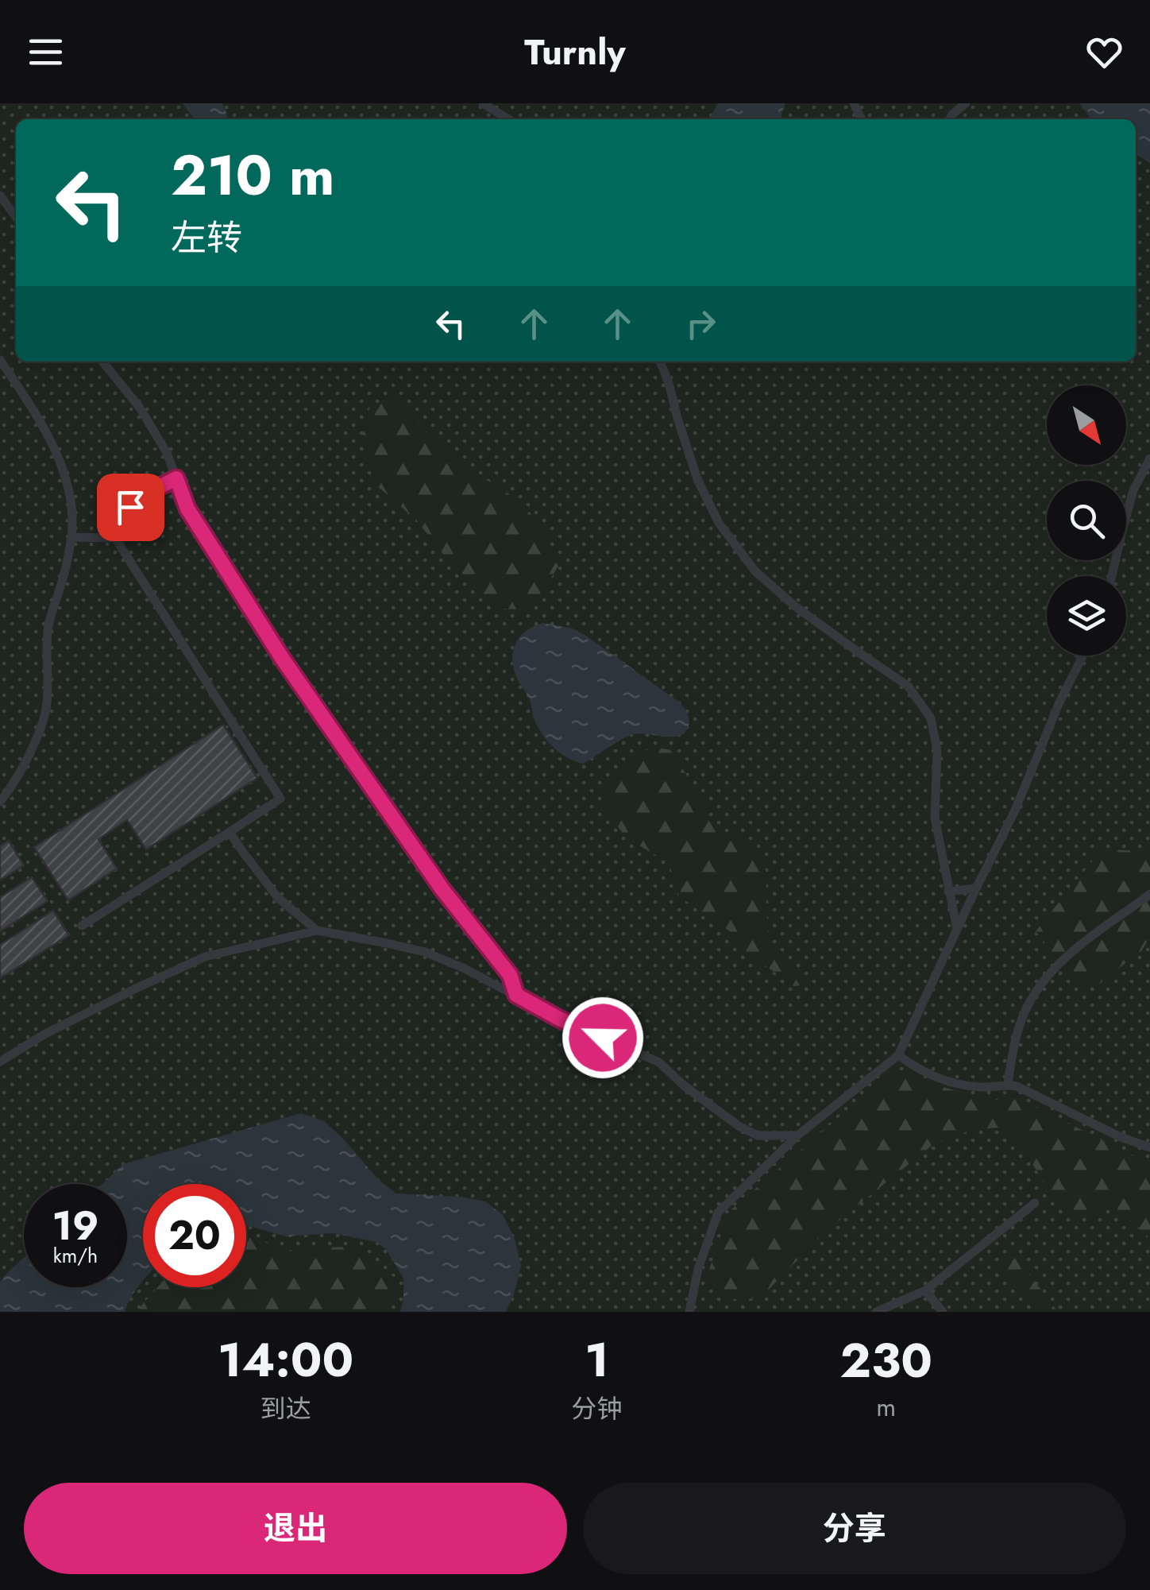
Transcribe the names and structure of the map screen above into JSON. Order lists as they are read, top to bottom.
{
  "north": "bottom right",
  "page": {
    "header": "Turnly",
    "turn": ["210 m", "左转"],
    "speed": "19 km/h",
    "limit": "20",
    "eta": [
      "14:00",
      "到达",
      "1",
      "分钟",
      "230",
      "m"
    ],
    "buttons": ["退出", "分享"]
  }
}
